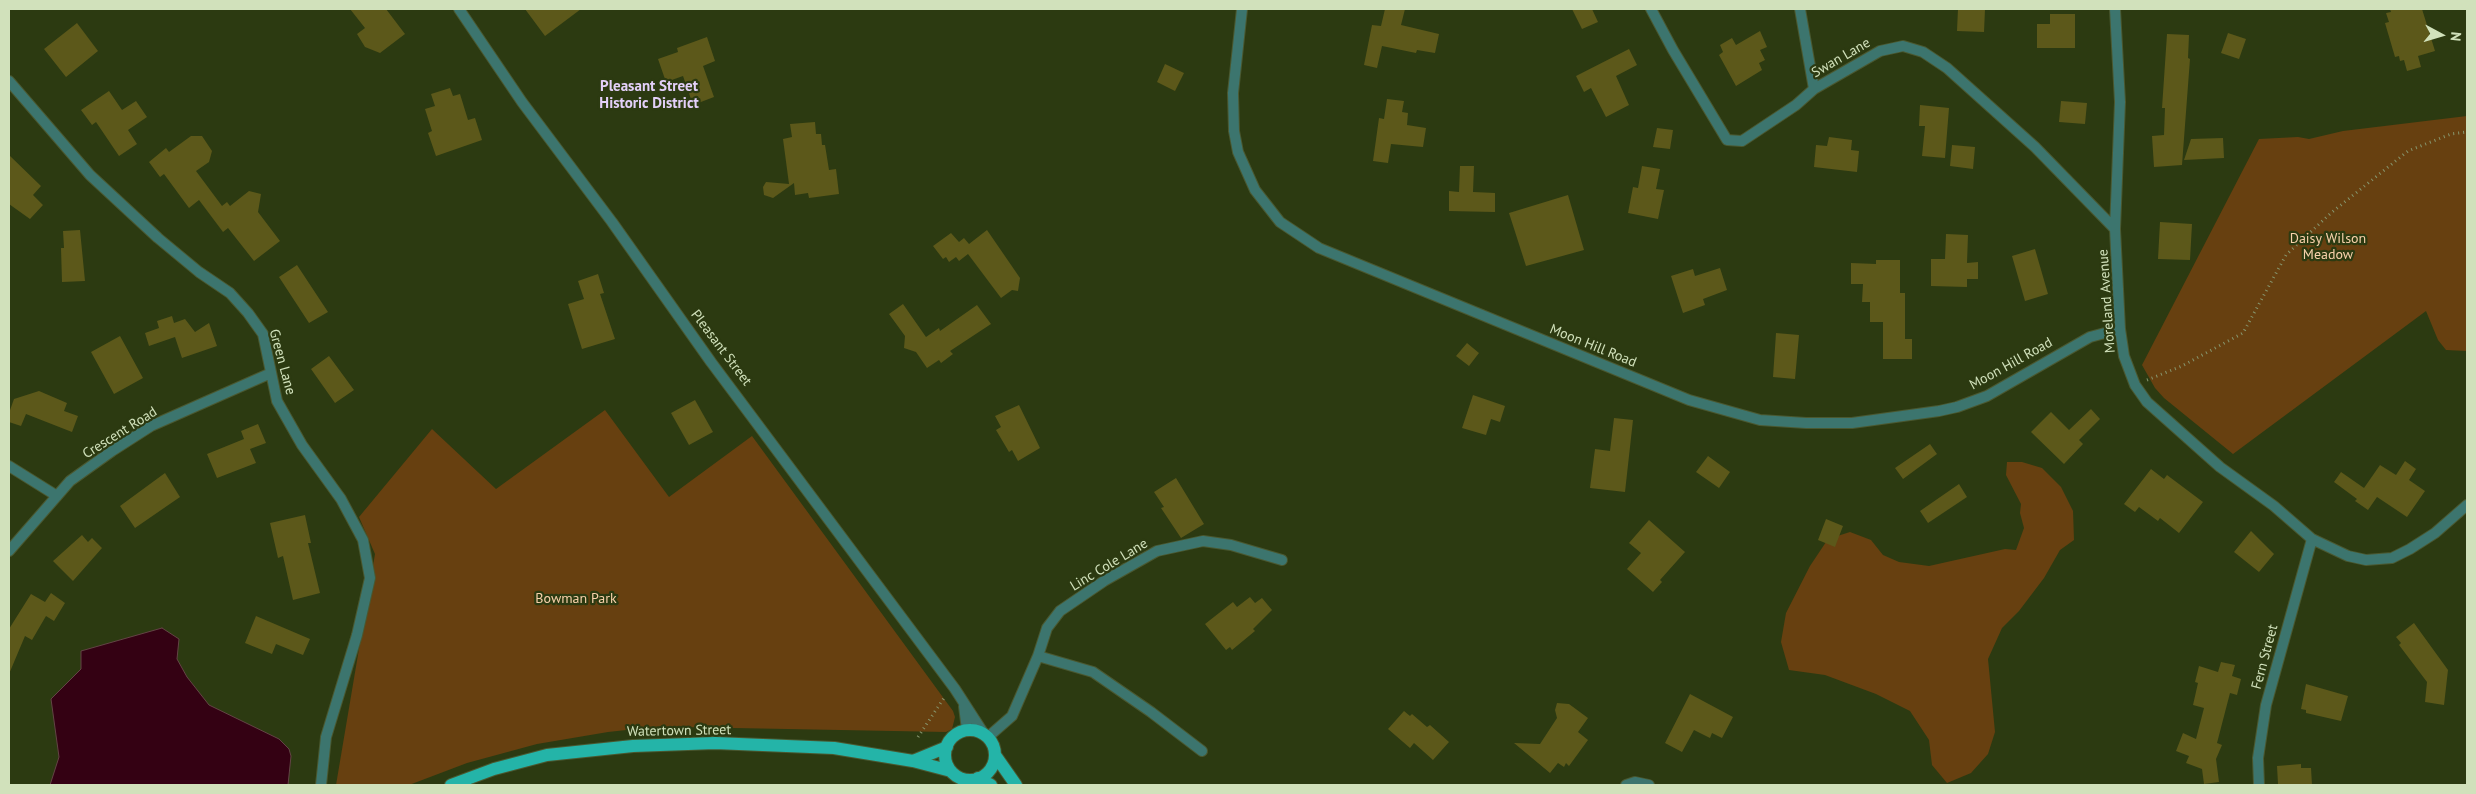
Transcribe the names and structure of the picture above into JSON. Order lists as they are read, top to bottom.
{
  "streets": {
    "main road": ["Watertown Street"],
    "street": [
      "Swan Lane",
      "Moreland Avenue",
      "Moon Hill Road",
      "Pleasant Street",
      "Green Lane",
      "Crescent Road",
      "Linc Cole Lane",
      "Fern Street"
    ]
  },
  "crossings": [
    ["Swan Lane", "Moreland Avenue"],
    ["Moreland Avenue", "Moon Hill Road"],
    ["Moreland Avenue", "Fern Street"],
    ["Pleasant Street", "Linc Cole Lane"],
    ["Pleasant Street", "Watertown Street"],
    ["Green Lane", "Crescent Road"],
    ["Linc Cole Lane", "Watertown Street"]
  ],
  "districts": ["Pleasant Street Historic District"],
  "parks": ["Daisy Wilson Meadow", "Bowman Park"],
  "north": "right"
}
